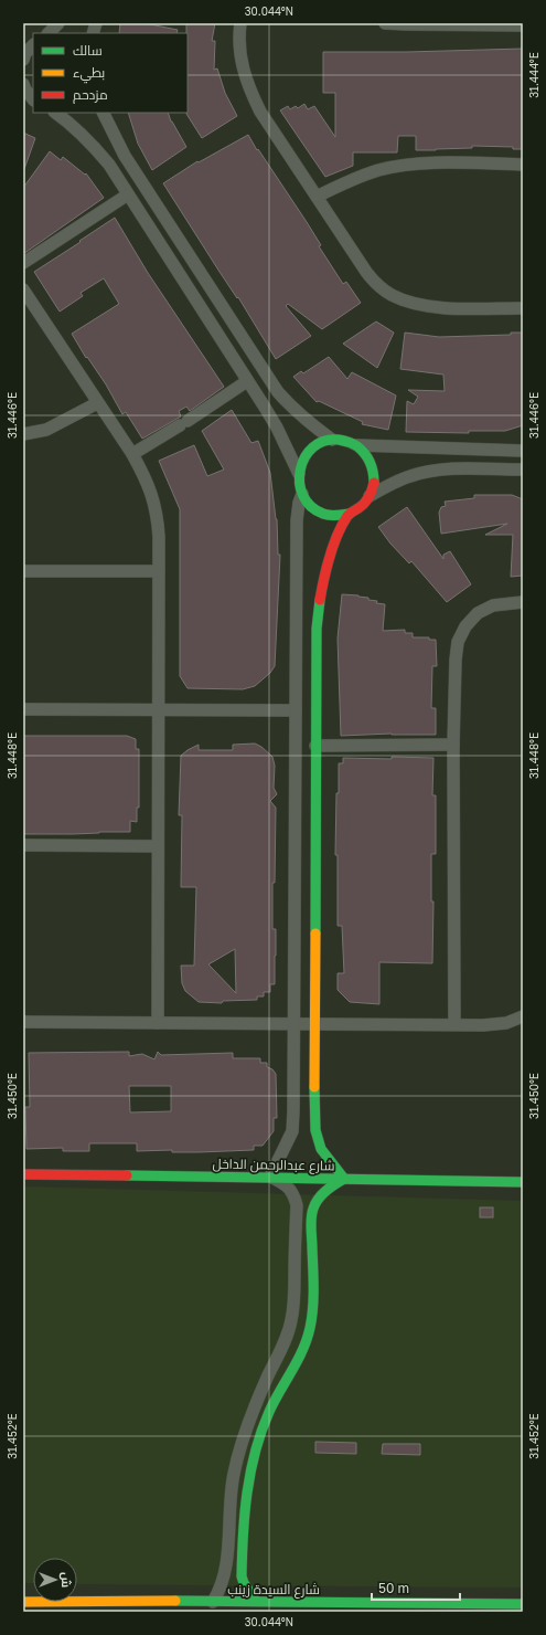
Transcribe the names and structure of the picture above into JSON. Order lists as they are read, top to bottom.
{
  "streets": {
    "street": ["شارع عبدالرحمن الداخل", "شارع السيدة زينب"]
  },
  "legend": ["سالك", "بطيء", "مزدحم"],
  "scale_bar": "50 m",
  "north": "right",
  "coordinates": [
    "30.044°N",
    "31.444°E",
    "31.446°E",
    "31.448°E",
    "31.450°E",
    "31.452°E"
  ]
}
